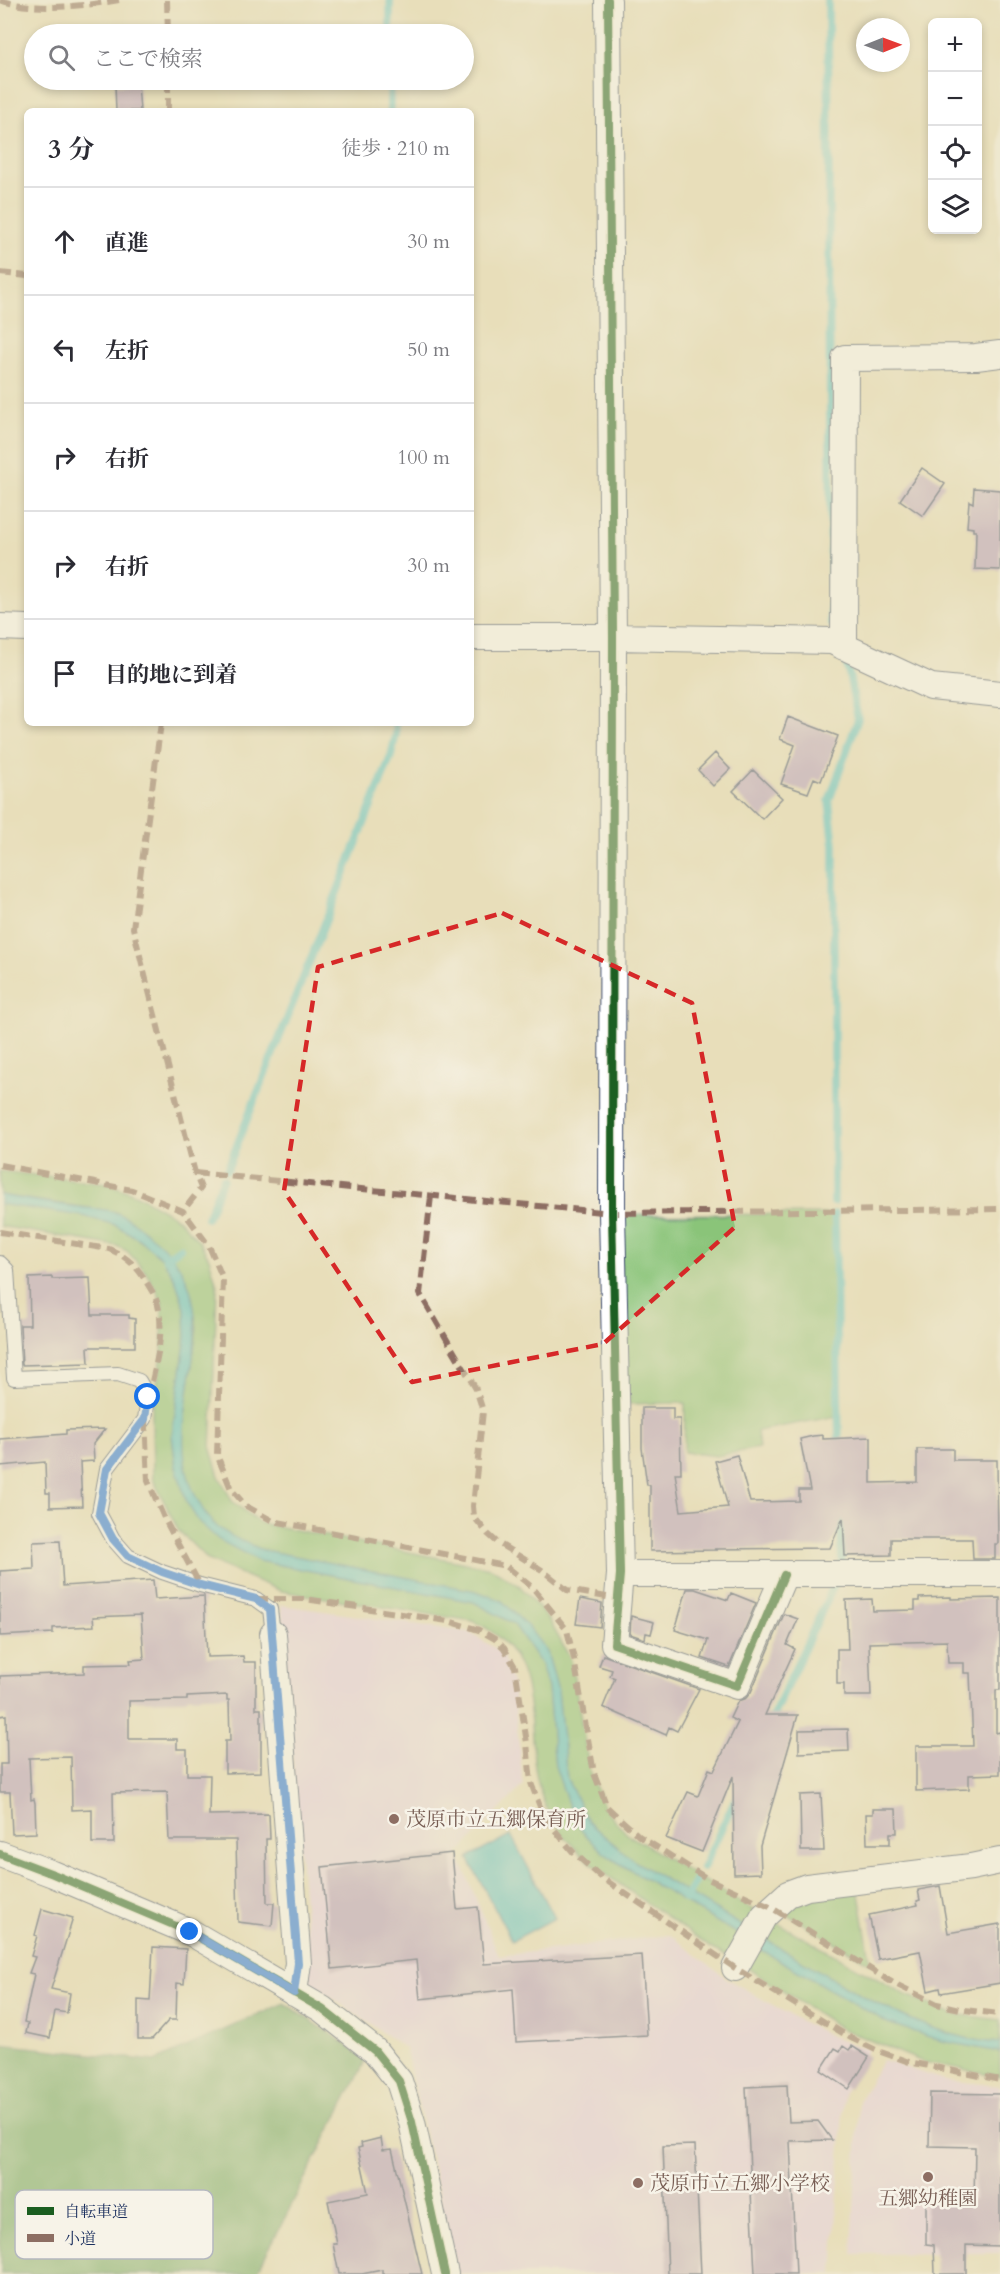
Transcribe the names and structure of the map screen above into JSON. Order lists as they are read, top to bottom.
{
  "places": ["茂原市立五郷保育所", "五郷幼稚園", "茂原市立五郷小学校"],
  "legend": ["自転車道", "小道"],
  "north": "right",
  "page": {
    "map_buttons": ["+", "−"],
    "search": "ここで検索",
    "heading": ["3 分", "徒歩 · 210 m"],
    "list": [
      ["直進", "30 m"],
      ["左折", "50 m"],
      ["右折", "100 m"],
      ["右折", "30 m"],
      "目的地に到着"
    ]
  }
}
